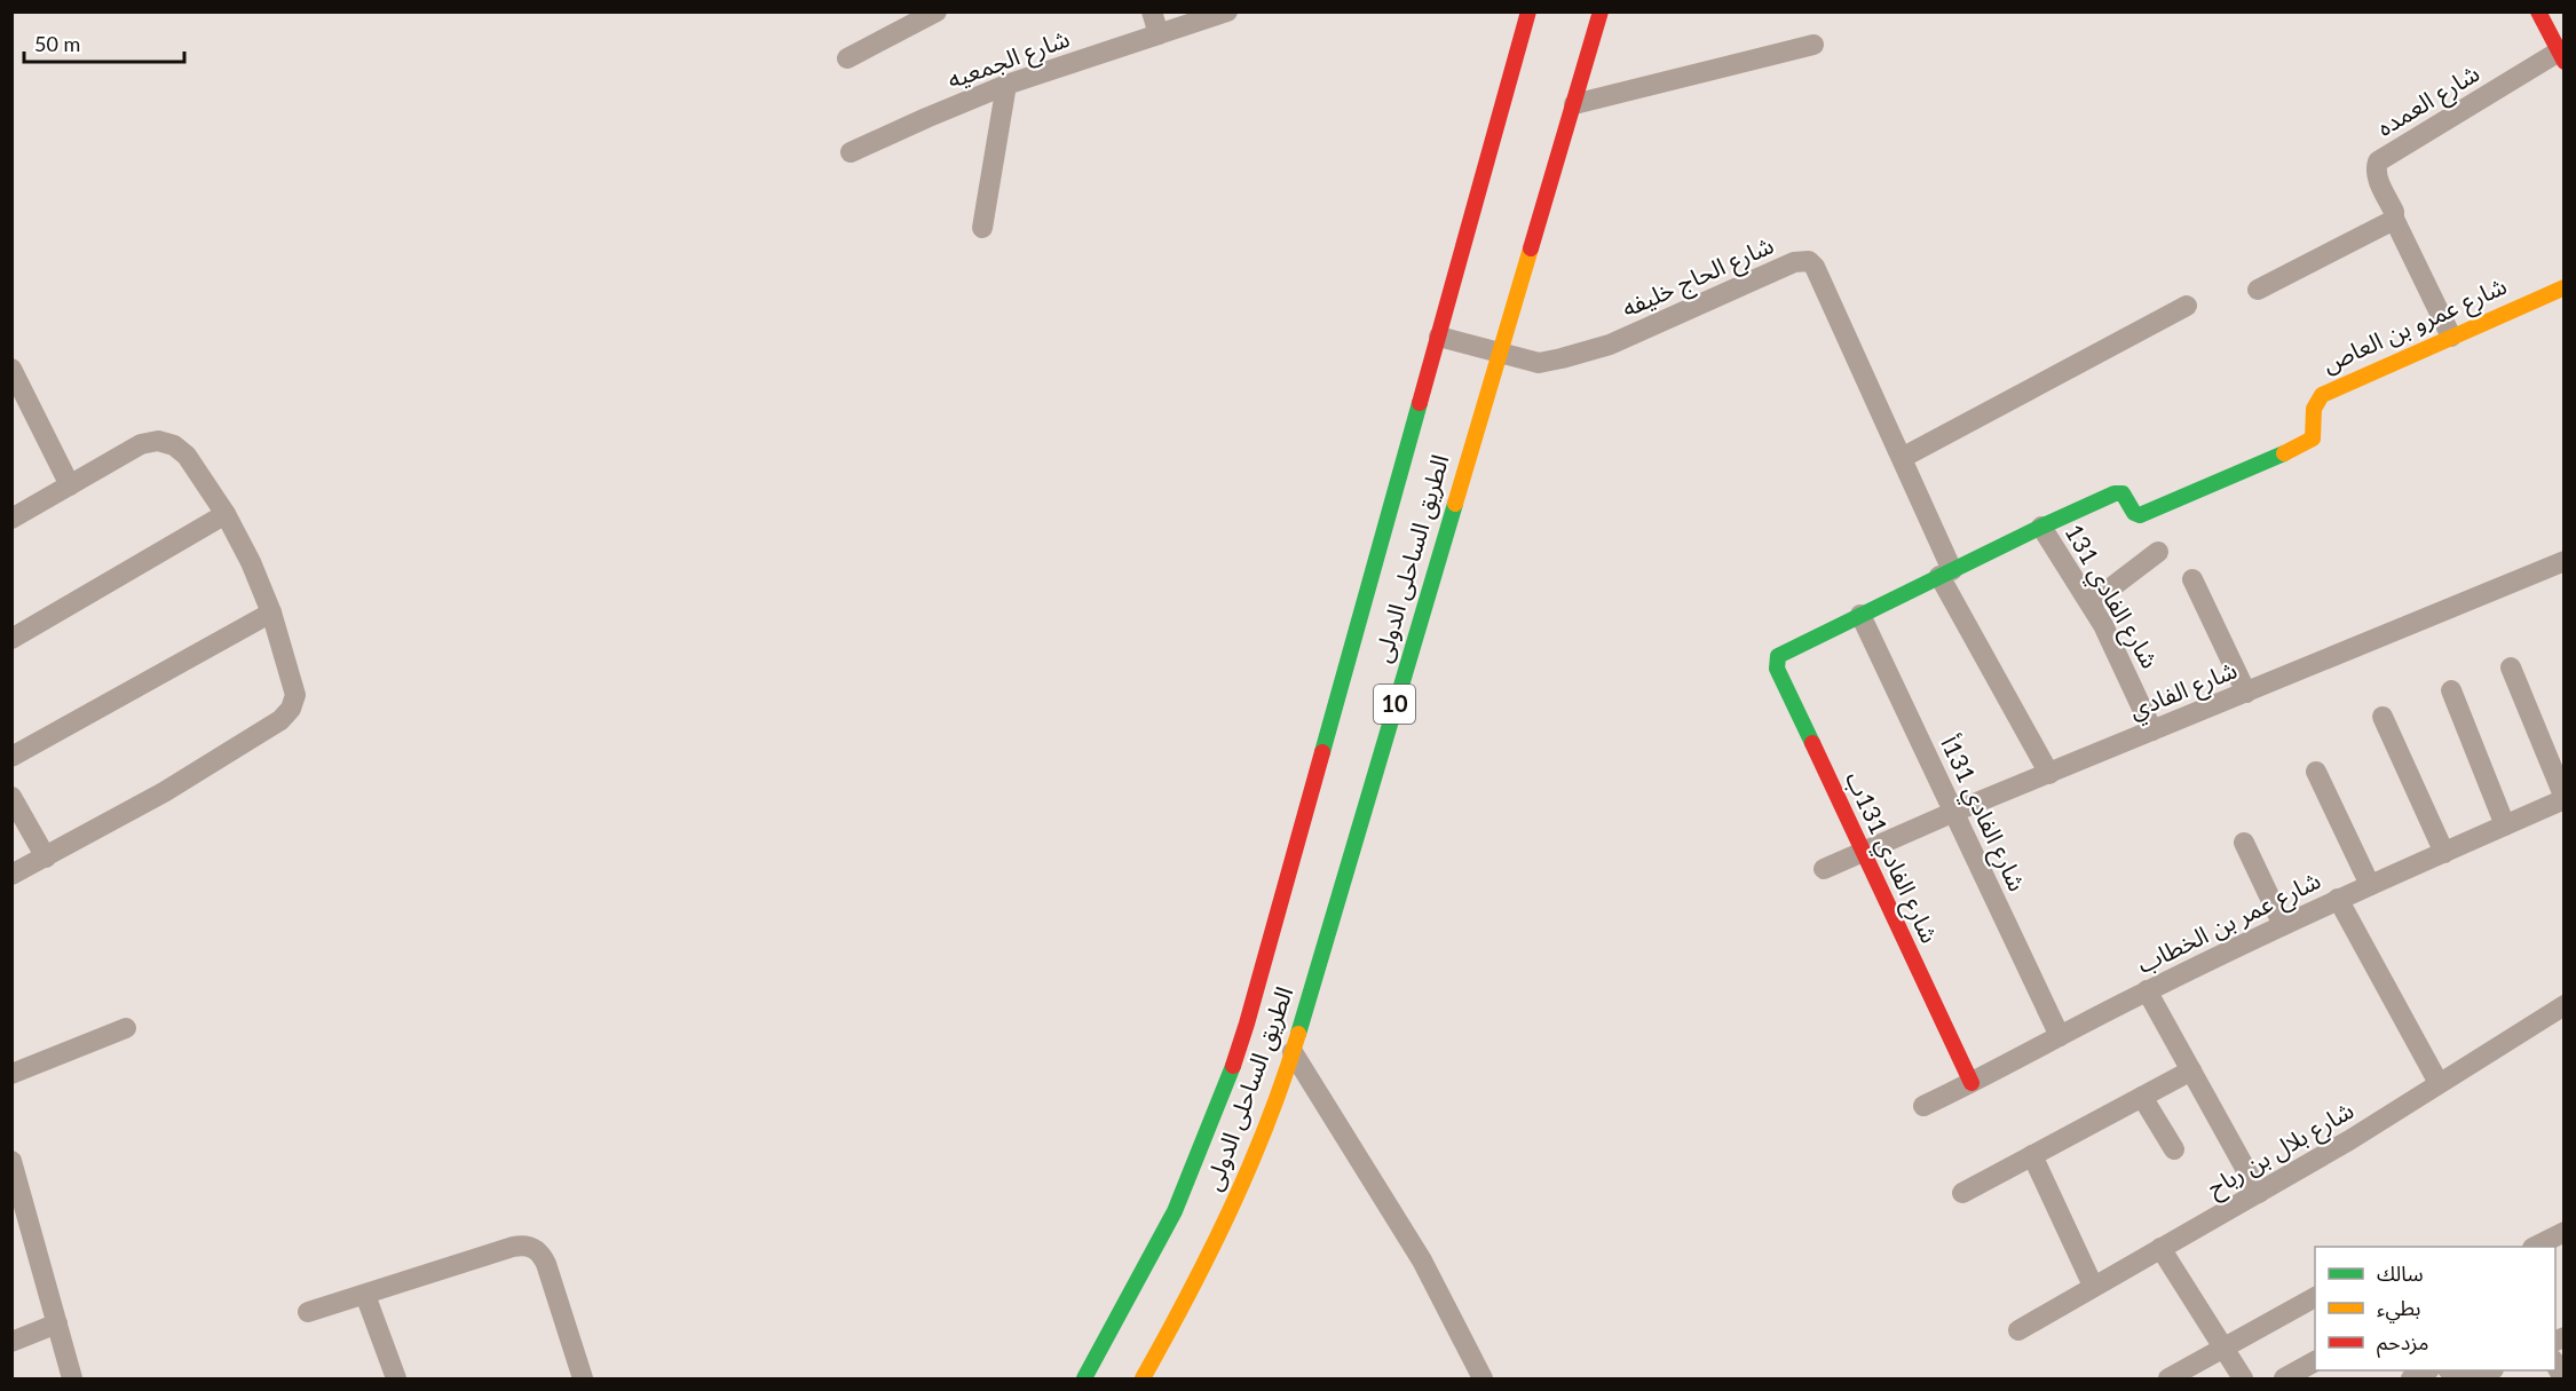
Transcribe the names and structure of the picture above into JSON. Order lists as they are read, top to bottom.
{
  "streets": {
    "main road": [
      "شارع عمرو بن العاص",
      "الطريق الساحلى الدولى",
      "10",
      "شارع الفادي 131ب"
    ],
    "street": [
      "شارع الجمعيه",
      "شارع العمده",
      "شارع الحاج خليفه",
      "شارع الفادي 131",
      "شارع الفادي",
      "شارع الفادي 131أ",
      "شارع عمر بن الخطاب",
      "شارع بلال بن رباح"
    ]
  },
  "crossings": [
    ["شارع الحاج خليفه", "شارع عمرو بن العاص"],
    ["شارع الحاج خليفه", "الطريق الساحلى الدولى"],
    ["شارع الحاج خليفه", "شارع الفادي"],
    ["شارع عمرو بن العاص", "شارع الفادي 131"],
    ["شارع عمرو بن العاص", "شارع الفادي 131أ"],
    ["شارع عمرو بن العاص", "شارع الفادي 131ب"],
    ["شارع الفادي 131", "شارع الفادي"],
    ["شارع الفادي", "شارع الفادي 131أ"],
    ["شارع الفادي", "شارع الفادي 131ب"],
    ["شارع الفادي 131أ", "شارع عمر بن الخطاب"],
    ["شارع الفادي 131ب", "شارع عمر بن الخطاب"]
  ],
  "legend": ["سالك", "بطيء", "مزدحم"],
  "scale_bar": "50 m"
}
